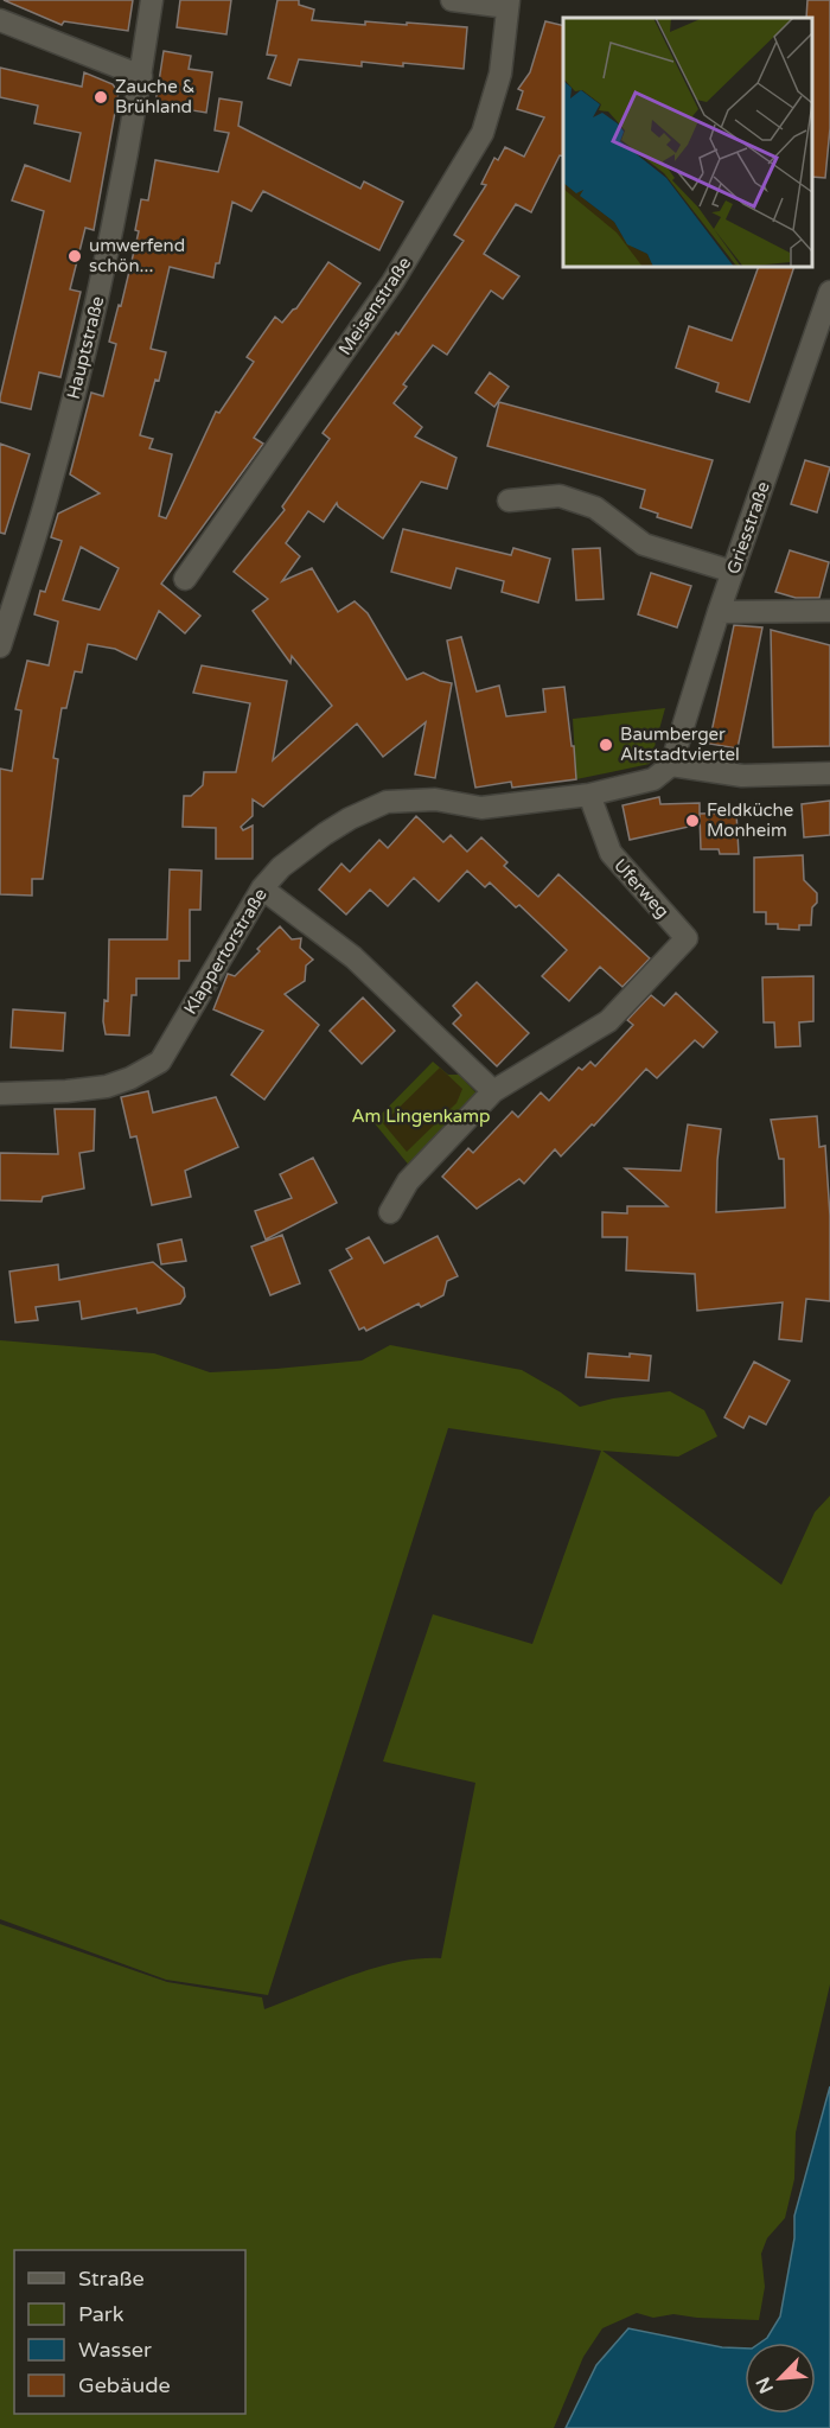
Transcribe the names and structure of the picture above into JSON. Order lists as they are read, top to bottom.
{
  "streets": {
    "street": [
      "Meisenstraße",
      "Hauptstraße",
      "Griesstraße",
      "Uferweg",
      "Klappertorstraße"
    ]
  },
  "crossings": [
    ["Griesstraße", "Klappertorstraße"],
    ["Uferweg", "Klappertorstraße"]
  ],
  "parks": ["Am Lingenkamp"],
  "places": [
    "Zauche & Brühland",
    "umwerfend schön...",
    "Baumberger Altstadtviertel",
    "Feldküche Monheim"
  ],
  "legend": [
    "Straße",
    "Park",
    "Wasser",
    "Gebäude"
  ],
  "north": "bottom left"
}
